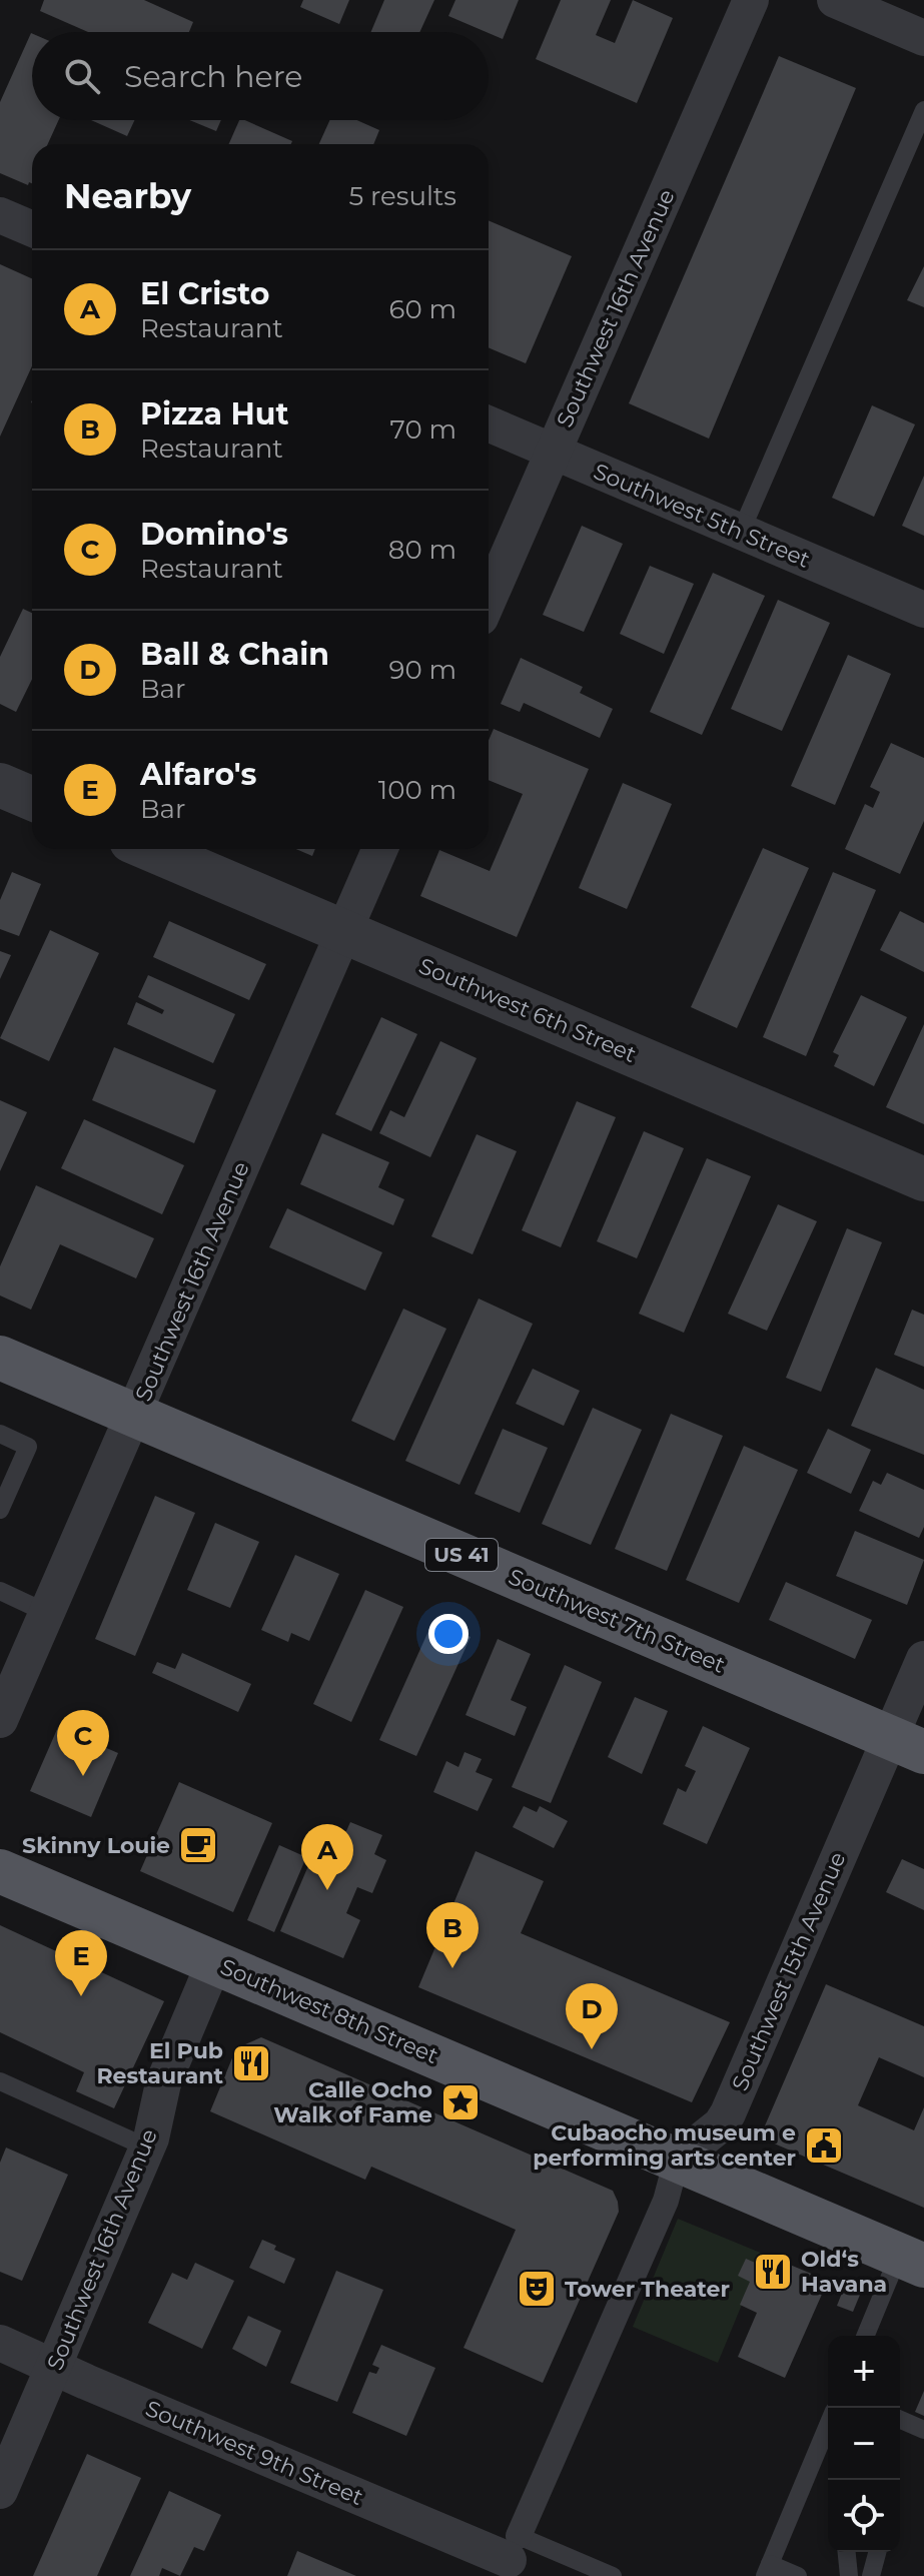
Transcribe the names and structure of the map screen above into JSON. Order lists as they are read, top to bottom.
{
  "streets": {
    "main road": ["US 41", "Southwest 7th Street", "Southwest 8th Street"],
    "street": [
      "Southwest 16th Avenue",
      "Southwest 5th Street",
      "Southwest 6th Street",
      "Southwest 15th Avenue",
      "Southwest 9th Street"
    ]
  },
  "crossings": [
    ["Southwest 16th Avenue", "Southwest 5th Street"],
    ["Southwest 16th Avenue", "Southwest 6th Street"],
    ["Southwest 16th Avenue", "Southwest 7th Street"],
    ["Southwest 16th Avenue", "Southwest 8th Street"],
    ["Southwest 16th Avenue", "Southwest 9th Street"],
    ["Southwest 7th Street", "Southwest 15th Avenue"],
    ["Southwest 15th Avenue", "Southwest 8th Street"]
  ],
  "places": {
    "cafe": ["Skinny Louie"],
    "restaurant": ["El Pub Restaurant", "Old‘s Havana"],
    "place": ["Calle Ocho Walk of Fame"],
    "public building": ["Cubaocho museum e performing arts center"],
    "theatre": ["Tower Theater"]
  },
  "page": {
    "search": "Search here",
    "heading": ["Nearby", "5 results"],
    "list": [
      {
        "mark": "A",
        "name": "El Cristo",
        "note": "Restaurant",
        "value": "60 m"
      },
      {
        "mark": "B",
        "name": "Pizza Hut",
        "note": "Restaurant",
        "value": "70 m"
      },
      {
        "mark": "C",
        "name": "Domino's",
        "note": "Restaurant",
        "value": "80 m"
      },
      {
        "mark": "D",
        "name": "Ball & Chain",
        "note": "Bar",
        "value": "90 m"
      },
      {
        "mark": "E",
        "name": "Alfaro's",
        "note": "Bar",
        "value": "100 m"
      }
    ],
    "pins": [
      "C",
      "A",
      "B",
      "E",
      "D"
    ],
    "map_buttons": ["+", "−"]
  }
}
